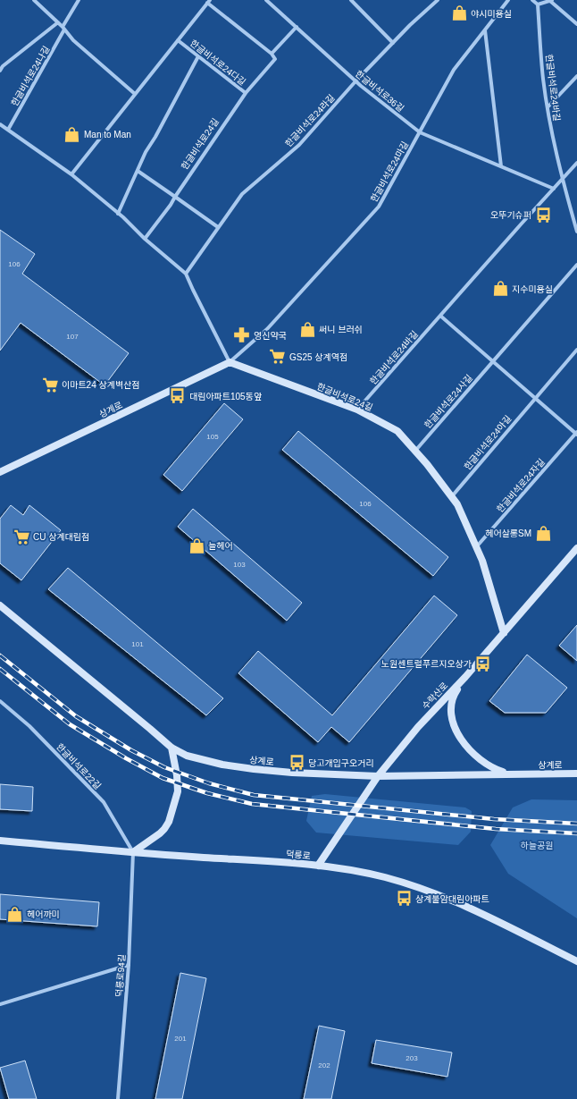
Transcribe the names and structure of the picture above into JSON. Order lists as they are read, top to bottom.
{
  "streets": {
    "main road": [
      "한글비석로24길",
      "상계로",
      "수락산로",
      "덕릉로"
    ],
    "street": [
      "한글비석로24다길",
      "한글비석로24나길",
      "한글비석로24바길",
      "한글비석로36길",
      "한글비석로24라길",
      "한글비석로24마길",
      "한글비석로24사길",
      "한글비석로24아길",
      "한글비석로24자길",
      "한글비석로22길",
      "덕릉로94길"
    ]
  },
  "crossings": [
    ["한글비석로24다길", "한글비석로24길"],
    ["한글비석로24바길", "한글비석로36길"],
    ["한글비석로24바길", "한글비석로24길"],
    ["한글비석로36길", "한글비석로24라길"],
    ["한글비석로36길", "한글비석로24마길"],
    ["한글비석로24길", "한글비석로24마길"],
    ["한글비석로24길", "한글비석로24사길"],
    ["한글비석로24길", "상계로"],
    ["한글비석로24길", "한글비석로24아길"],
    ["한글비석로24길", "한글비석로24자길"],
    ["한글비석로24길", "수락산로"],
    ["한글비석로24마길", "상계로"],
    ["상계로", "수락산로"],
    ["수락산로", "덕릉로"],
    ["한글비석로22길", "덕릉로"],
    ["한글비석로22길", "덕릉로94길"],
    ["덕릉로", "덕릉로94길"]
  ],
  "parks": ["하늘공원"],
  "places": {
    "shop": [
      "야시미용실",
      "Man to Man",
      "지수미용실",
      "써니 브러쉬",
      "헤어살롱SM",
      "늘헤어",
      "헤어까미"
    ],
    "bus stop": [
      "오뚜기슈퍼",
      "대림아파트105동앞",
      "노원센트럴푸르지오상가",
      "당고개입구오거리",
      "상계불암대림아파트"
    ],
    "pharmacy": ["영신약국"],
    "supermarket": ["GS25 상계역점", "이마트24 상계벽산점", "CU 상계대림점"]
  },
  "house_numbers": [
    "106",
    "107",
    "105",
    "106",
    "103",
    "101",
    "201",
    "203",
    "202"
  ]
}
